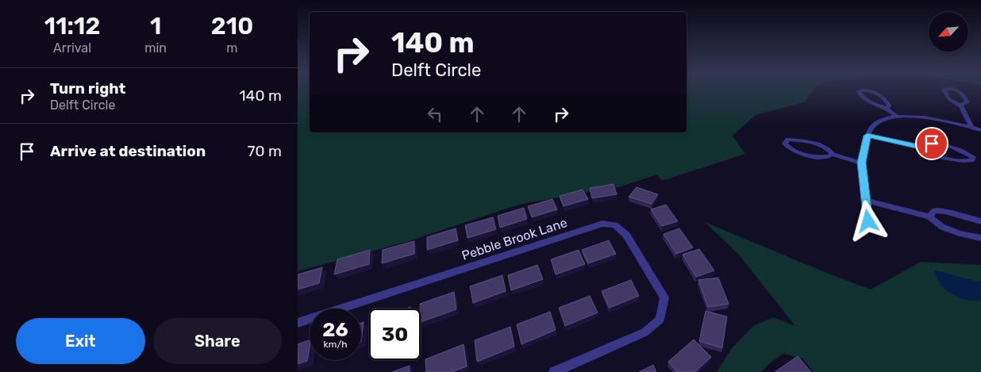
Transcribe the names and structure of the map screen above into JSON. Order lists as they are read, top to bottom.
{
  "streets": {
    "street": ["Pebble Brook Lane"]
  },
  "north": "bottom left",
  "page": {
    "eta": [
      "11:12",
      "Arrival",
      "1",
      "min",
      "210",
      "m"
    ],
    "turn": ["140 m", "Delft Circle"],
    "list": [
      {
        "name": "Turn right",
        "note": "Delft Circle",
        "value": "140 m"
      },
      {
        "name": "Arrive at destination",
        "value": "70 m"
      }
    ],
    "speed": "26 km/h",
    "limit": "30",
    "buttons": ["Exit", "Share"]
  }
}
